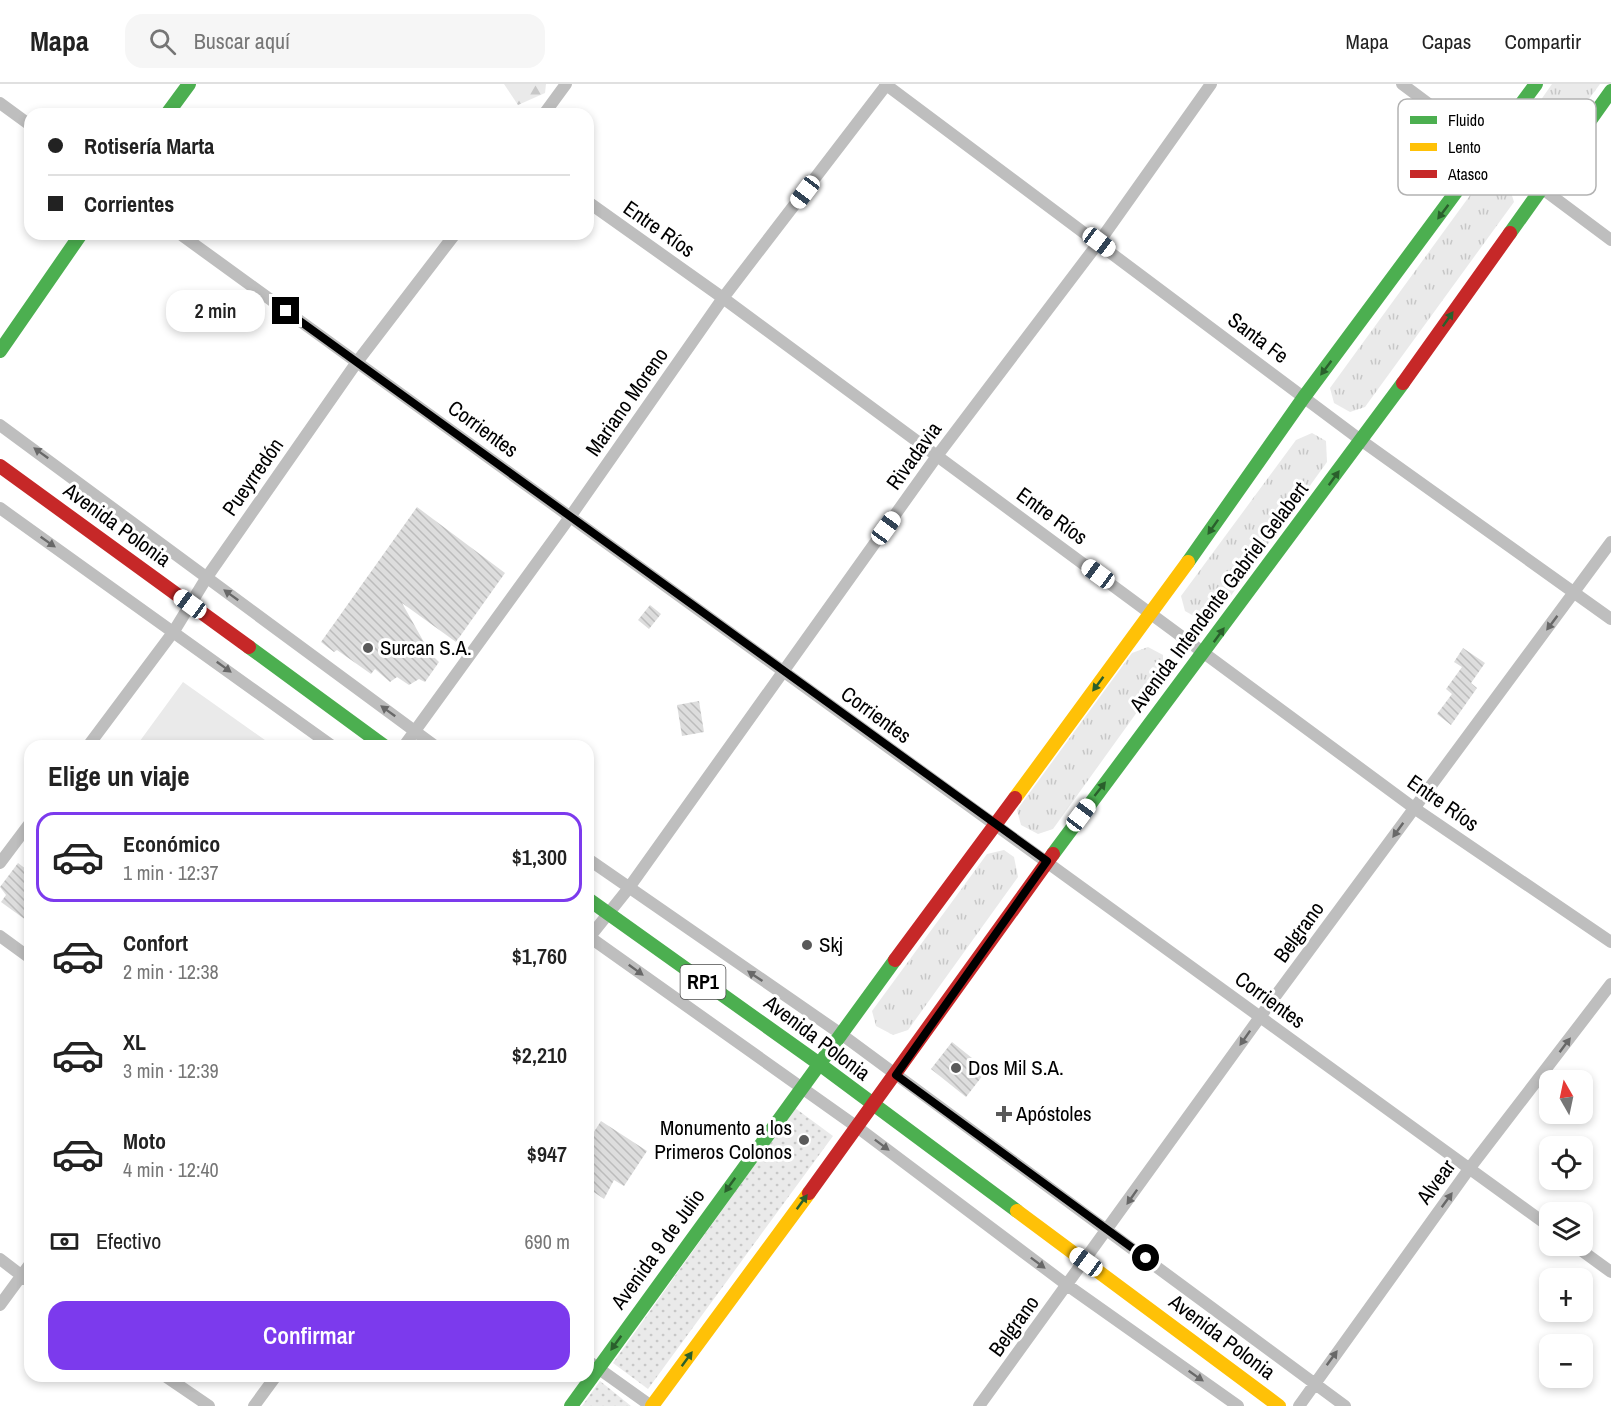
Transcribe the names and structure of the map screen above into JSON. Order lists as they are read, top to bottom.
{
  "streets": {
    "main road": [
      "Avenida Polonia",
      "Avenida Intendente Gabriel Gelabert",
      "RP1",
      "Avenida 9 de Julio"
    ],
    "street": [
      "Entre Ríos",
      "Santa Fe",
      "Mariano Moreno",
      "Corrientes",
      "Rivadavia",
      "Pueyrredón",
      "Belgrano",
      "Alvear"
    ]
  },
  "crossings": [
    ["Entre Ríos", "Mariano Moreno"],
    ["Entre Ríos", "Rivadavia"],
    ["Entre Ríos", "Avenida Intendente Gabriel Gelabert"],
    ["Entre Ríos", "Belgrano"],
    ["Santa Fe", "Mariano Moreno"],
    ["Santa Fe", "Rivadavia"],
    ["Santa Fe", "Avenida Intendente Gabriel Gelabert"],
    ["Santa Fe", "Belgrano"],
    ["Mariano Moreno", "Corrientes"],
    ["Corrientes", "Rivadavia"],
    ["Corrientes", "Pueyrredón"],
    ["Corrientes", "Avenida Intendente Gabriel Gelabert"],
    ["Corrientes", "Belgrano"],
    ["Corrientes", "Alvear"],
    ["Rivadavia", "Avenida Polonia"],
    ["Pueyrredón", "Avenida Polonia"],
    ["Avenida Polonia", "Avenida Intendente Gabriel Gelabert"],
    ["Avenida Polonia", "Belgrano"],
    ["Avenida Intendente Gabriel Gelabert", "Avenida 9 de Julio"]
  ],
  "one_way": ["Belgrano", "Alvear"],
  "places": {
    "other": [
      "Surcan S.A.",
      "Skj",
      "Dos Mil S.A.",
      "Monumento a los Primeros Colonos"
    ],
    "health": ["Apóstoles"]
  },
  "legend": ["Fluido", "Lento", "Atasco"],
  "north": "top",
  "page": {
    "header": "Mapa",
    "search": "Buscar aquí",
    "nav": ["Mapa", "Capas", "Compartir"],
    "banner": ["Rotisería Marta", "Corrientes"],
    "bubble": "2 min",
    "heading": "Elige un viaje",
    "list": [
      {
        "name": "Económico",
        "note": "1 min · 12:37",
        "value": "$1,300"
      },
      {
        "name": "Confort",
        "note": "2 min · 12:38",
        "value": "$1,760"
      },
      {
        "name": "XL",
        "note": "3 min · 12:39",
        "value": "$2,210"
      },
      {
        "name": "Moto",
        "note": "4 min · 12:40",
        "value": "$947"
      }
    ],
    "map_buttons": ["+", "−"],
    "pay": ["Efectivo", "690 m"],
    "buttons": "Confirmar"
  }
}
